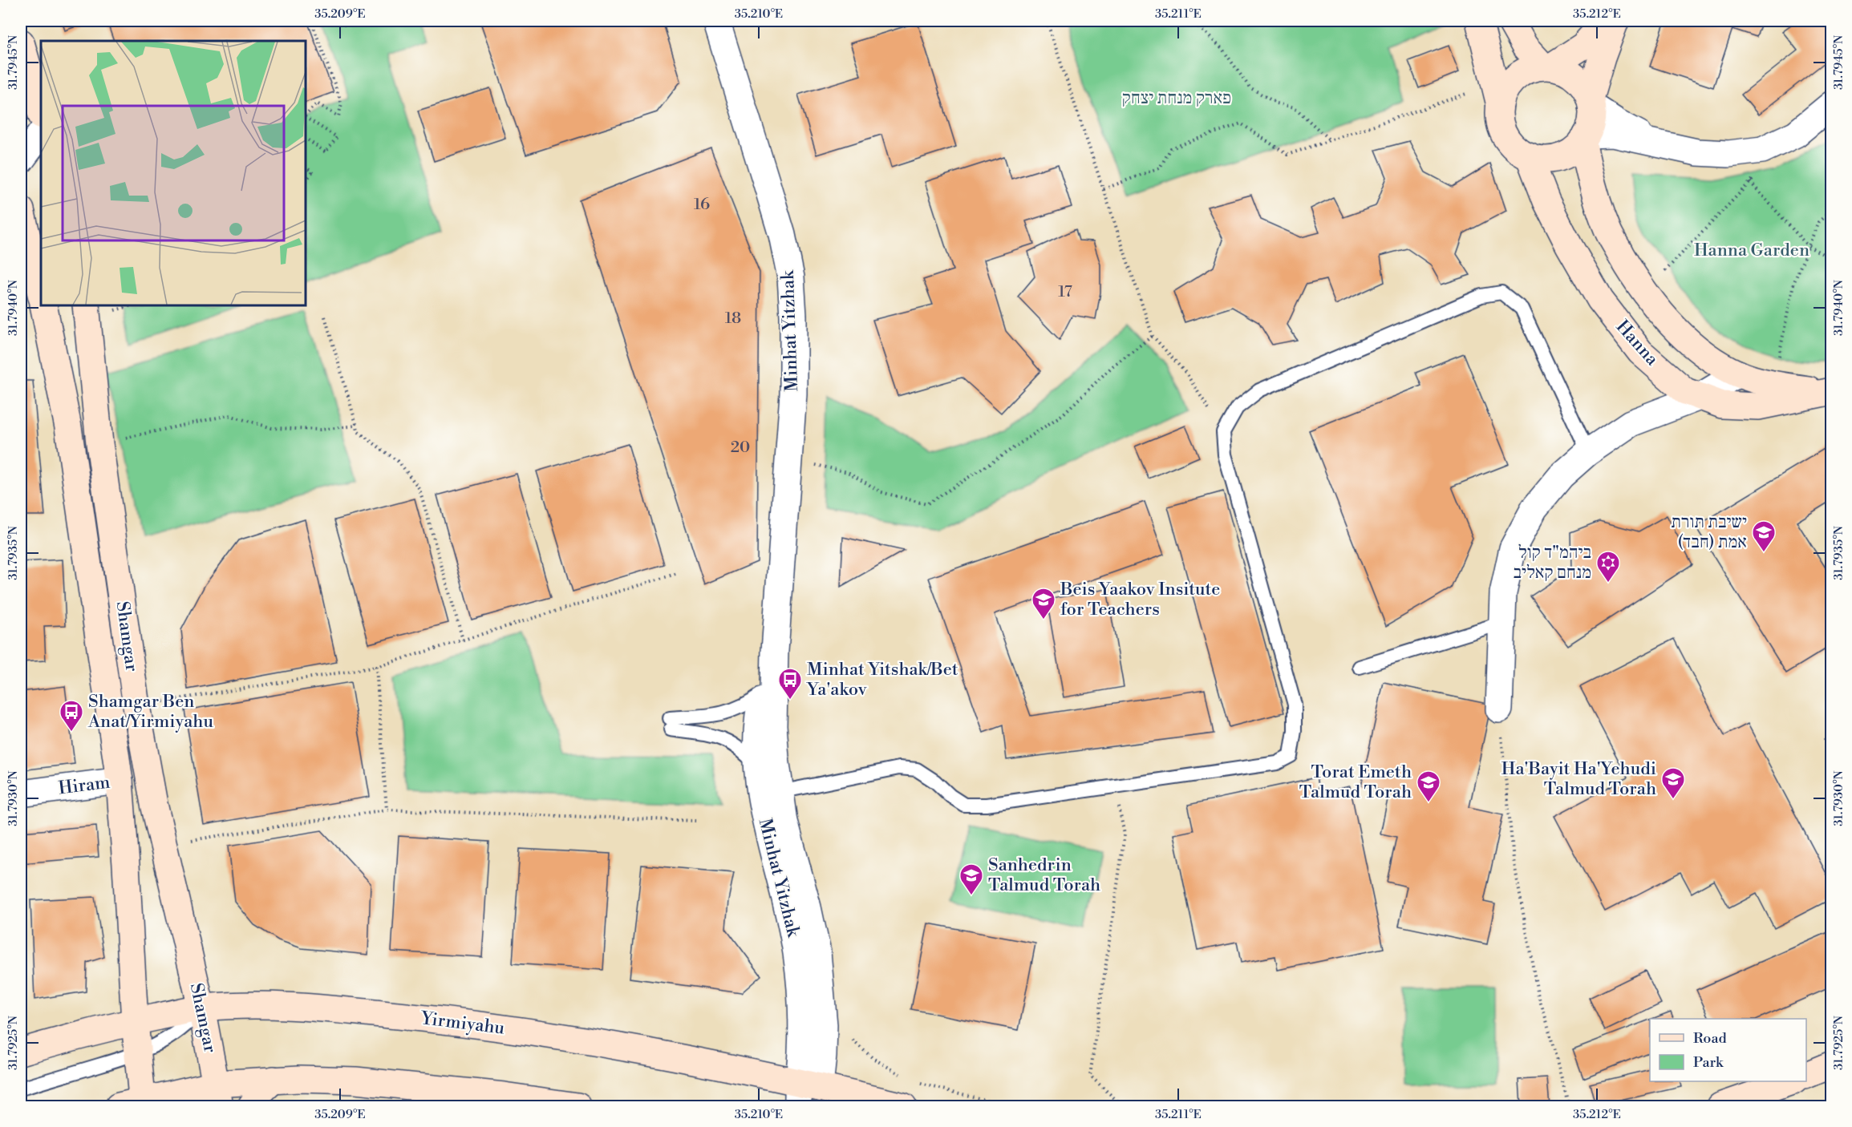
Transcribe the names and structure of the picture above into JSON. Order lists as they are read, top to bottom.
{
  "streets": {
    "street": [
      "Minhat Yitzhak",
      "Hanna",
      "Shamgar",
      "Hiram",
      "Yirmiyahu"
    ]
  },
  "crossings": [
    ["Minhat Yitzhak", "Yirmiyahu"],
    ["Shamgar", "Hiram"],
    ["Shamgar", "Yirmiyahu"]
  ],
  "parks": ["פארק מנחת יצחק", "Hanna Garden"],
  "places": {
    "school or university": [
      "ישיבת תורת אמת (חבד)",
      "Beis Yaakov Insitute for Teachers",
      "Ha'Bayit Ha'Yehudi Talmud Torah",
      "Torat Emeth Talmud Torah",
      "Sanhedrin Talmud Torah"
    ],
    "synagogue": ["ביהמ\"ד קול מנחם קאליב"],
    "bus stop": ["Minhat Yitshak/Bet Ya'akov", "Shamgar Ben Anat/Yirmiyahu"]
  },
  "house_numbers": [
    "16",
    "17",
    "18",
    "20"
  ],
  "legend": ["Road", "Park"],
  "coordinates": [
    "35.209°E",
    "35.210°E",
    "35.211°E",
    "35.212°E",
    "31.7945°N",
    "31.7940°N",
    "31.7935°N",
    "31.7930°N",
    "31.7925°N"
  ]
}
